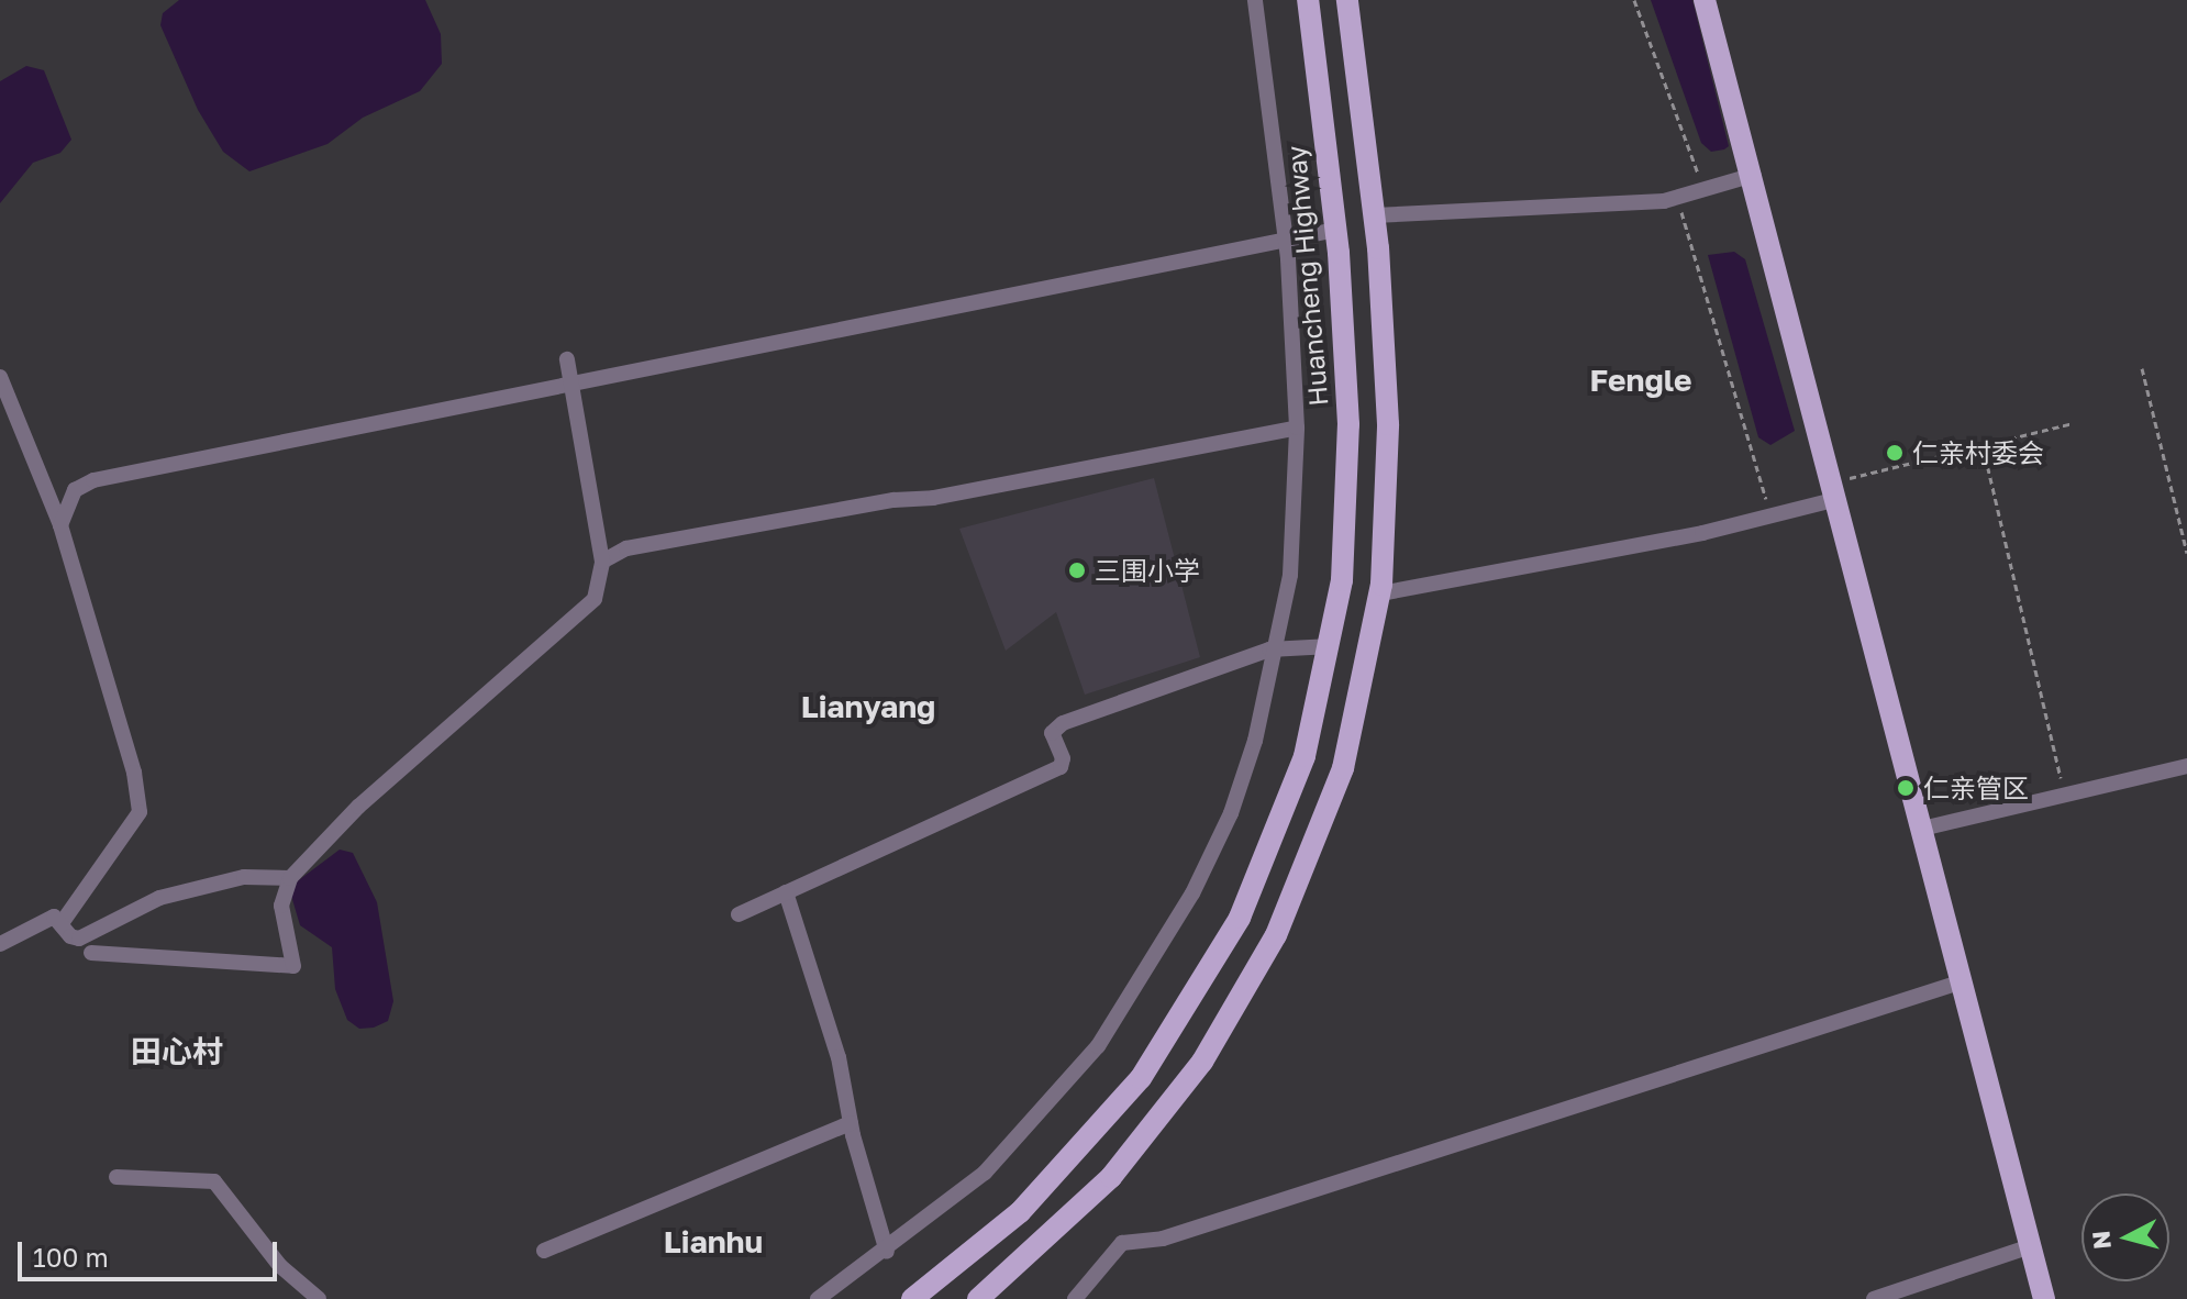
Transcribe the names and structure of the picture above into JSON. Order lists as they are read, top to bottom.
{
  "streets": {
    "main road": ["Huancheng Highway"]
  },
  "districts": [
    "Fengle",
    "Lianyang",
    "田心村",
    "Lianhu"
  ],
  "places": ["仁亲村委会", "三围小学", "仁亲管区"],
  "scale_bar": "100 m",
  "north": "left"
}
